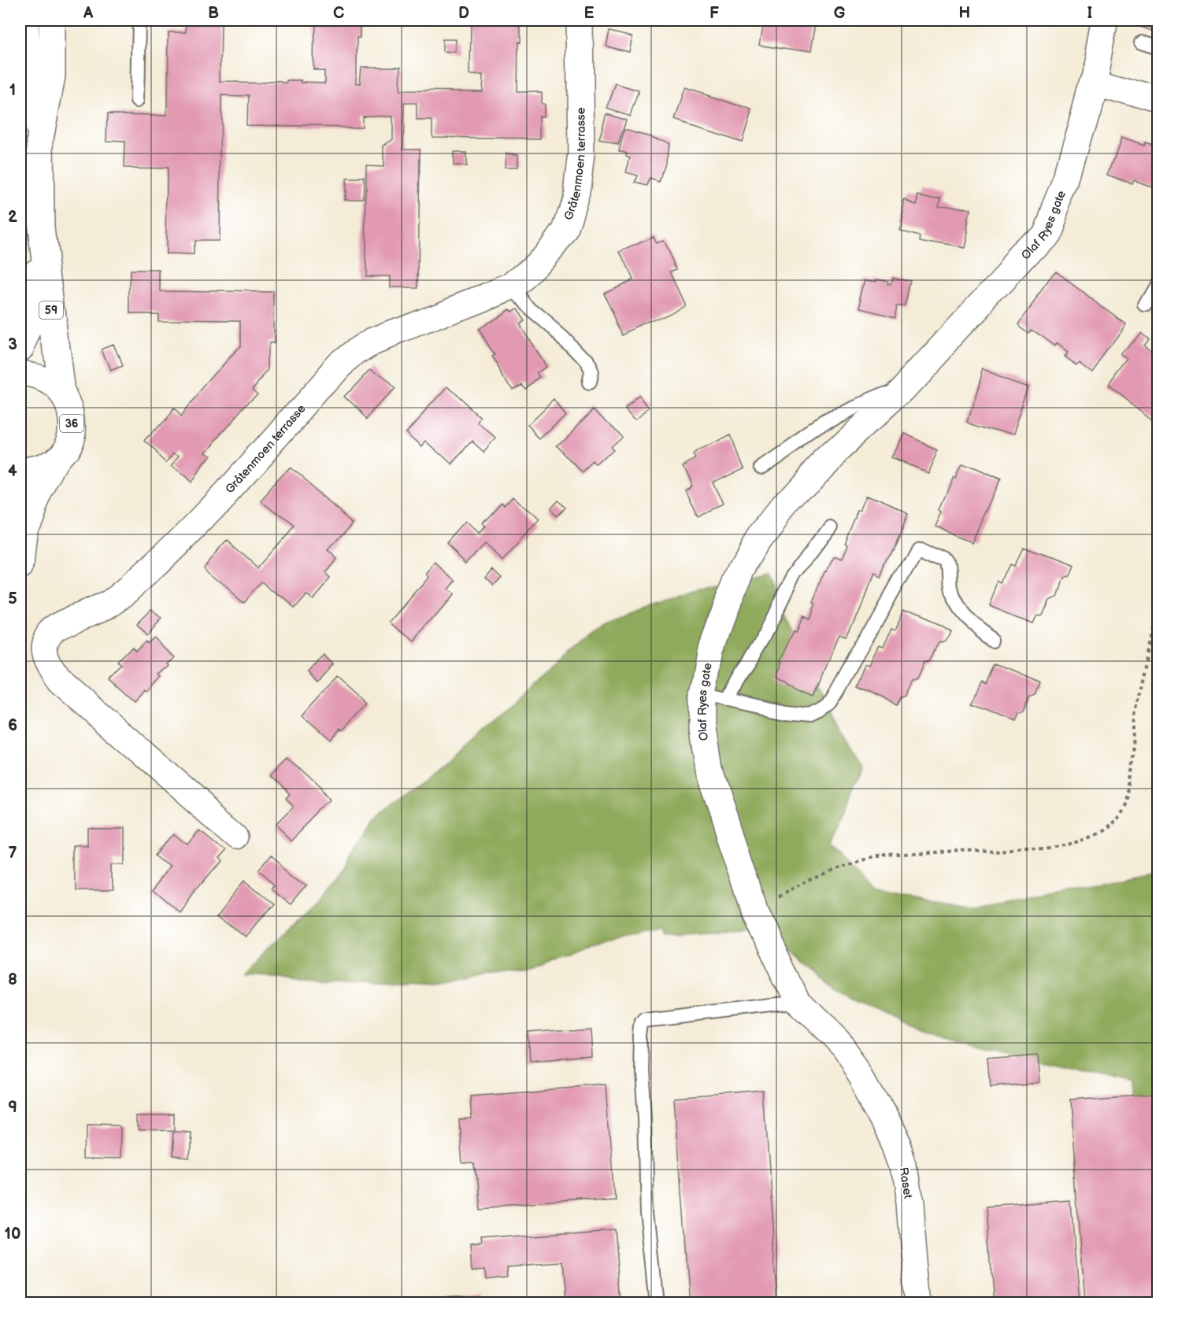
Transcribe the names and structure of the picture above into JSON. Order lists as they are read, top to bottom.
{
  "streets": {
    "main road": [
      "Gråtenmoen terrasse",
      "Olaf Ryes gate",
      "59",
      "36",
      "Raset"
    ]
  },
  "crossings": [
    ["Olaf Ryes gate", "Raset"],
    ["59", "36"]
  ],
  "grid": {
    "columns": [
      "A",
      "B",
      "C",
      "D",
      "E",
      "F",
      "G",
      "H",
      "I"
    ],
    "rows": [
      "1",
      "2",
      "3",
      "4",
      "5",
      "6",
      "7",
      "8",
      "9",
      "10"
    ]
  }
}
